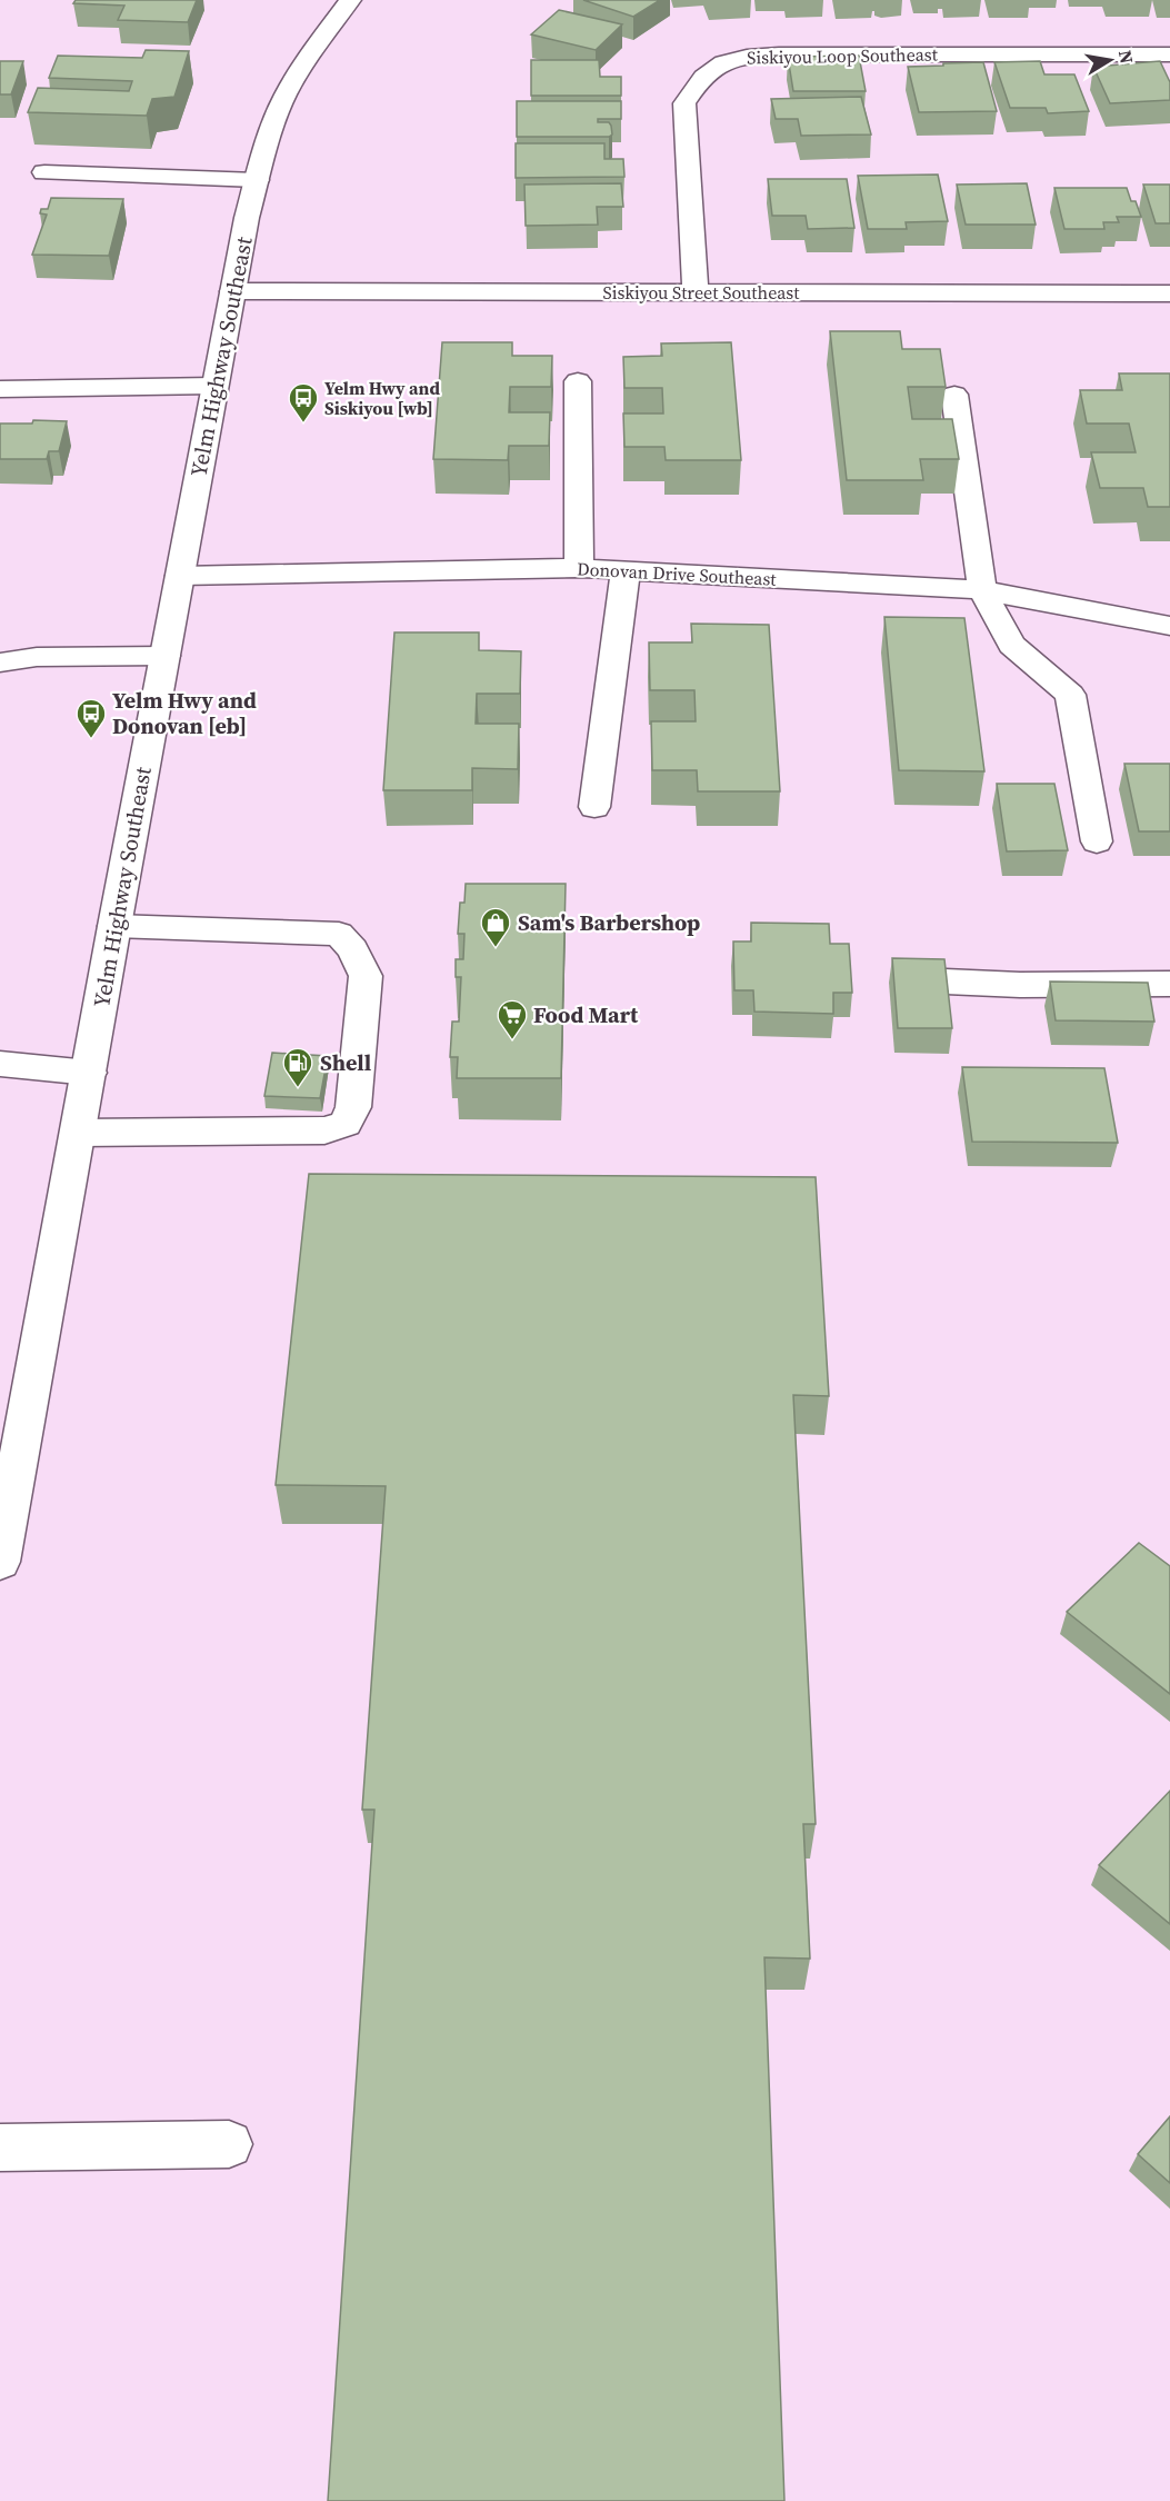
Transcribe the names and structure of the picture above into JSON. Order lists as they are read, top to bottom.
{
  "streets": {
    "street": [
      "Siskiyou Loop Southeast",
      "Siskiyou Street Southeast",
      "Yelm Highway Southeast",
      "Donovan Drive Southeast"
    ]
  },
  "crossings": [
    ["Siskiyou Loop Southeast", "Siskiyou Street Southeast"],
    ["Siskiyou Street Southeast", "Yelm Highway Southeast"],
    ["Yelm Highway Southeast", "Donovan Drive Southeast"]
  ],
  "places": {
    "bus stop": ["Yelm Hwy and Siskiyou [wb]", "Yelm Hwy and Donovan [eb]"],
    "shop": ["Sam's Barbershop"],
    "supermarket": ["Food Mart"],
    "fuel station": ["Shell"]
  },
  "north": "right"
}
